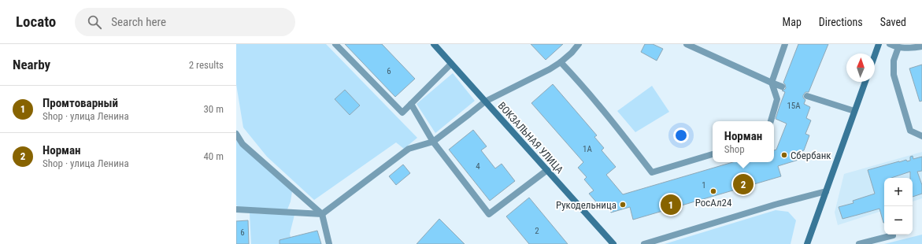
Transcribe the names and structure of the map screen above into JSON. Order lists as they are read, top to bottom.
{
  "streets": {
    "street": ["ВОКЗАЛЬНАЯ УЛИЦА"]
  },
  "places": ["Сбербанк", "РосАл24", "Рукодельница"],
  "house_numbers": [
    "6",
    "15А",
    "1А",
    "4",
    "1",
    "2",
    "6"
  ],
  "north": "top",
  "page": {
    "header": "Locato",
    "search": "Search here",
    "nav": ["Map", "Directions", "Saved"],
    "heading": ["Nearby", "2 results"],
    "list": [
      {
        "mark": "1",
        "name": "Промтоварный",
        "note": "Shop · улица Ленина",
        "value": "30 m"
      },
      {
        "mark": "2",
        "name": "Норман",
        "note": "Shop · улица Ленина",
        "value": "40 m"
      }
    ],
    "popup": ["Норман", "Shop"],
    "pins": ["2", "1"],
    "map_buttons": ["+", "−"]
  }
}
